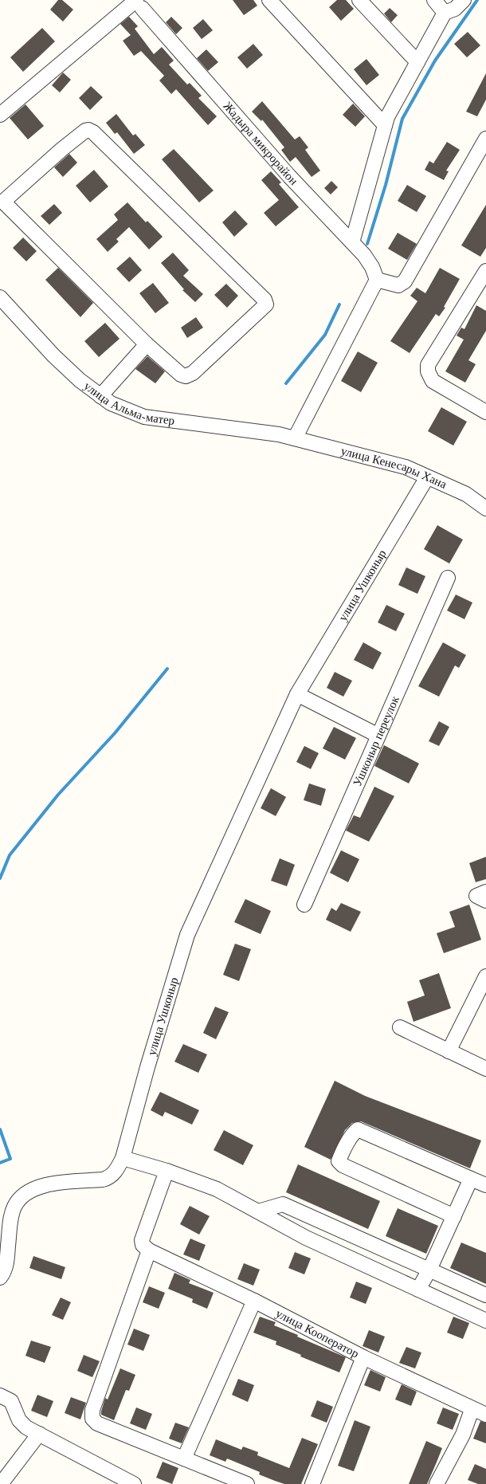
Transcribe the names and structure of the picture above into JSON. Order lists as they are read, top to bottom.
{
  "streets": {
    "street": [
      "Жадыра микрорайон",
      "улица Альма-матер",
      "улица Кенесары Хана",
      "улица Ушконыр",
      "Ушконыр переулок",
      "улица Кооператор"
    ]
  },
  "crossings": [
    ["улица Альма-матер", "улица Кенесары Хана"],
    ["улица Кенесары Хана", "улица Ушконыр"]
  ]
}
